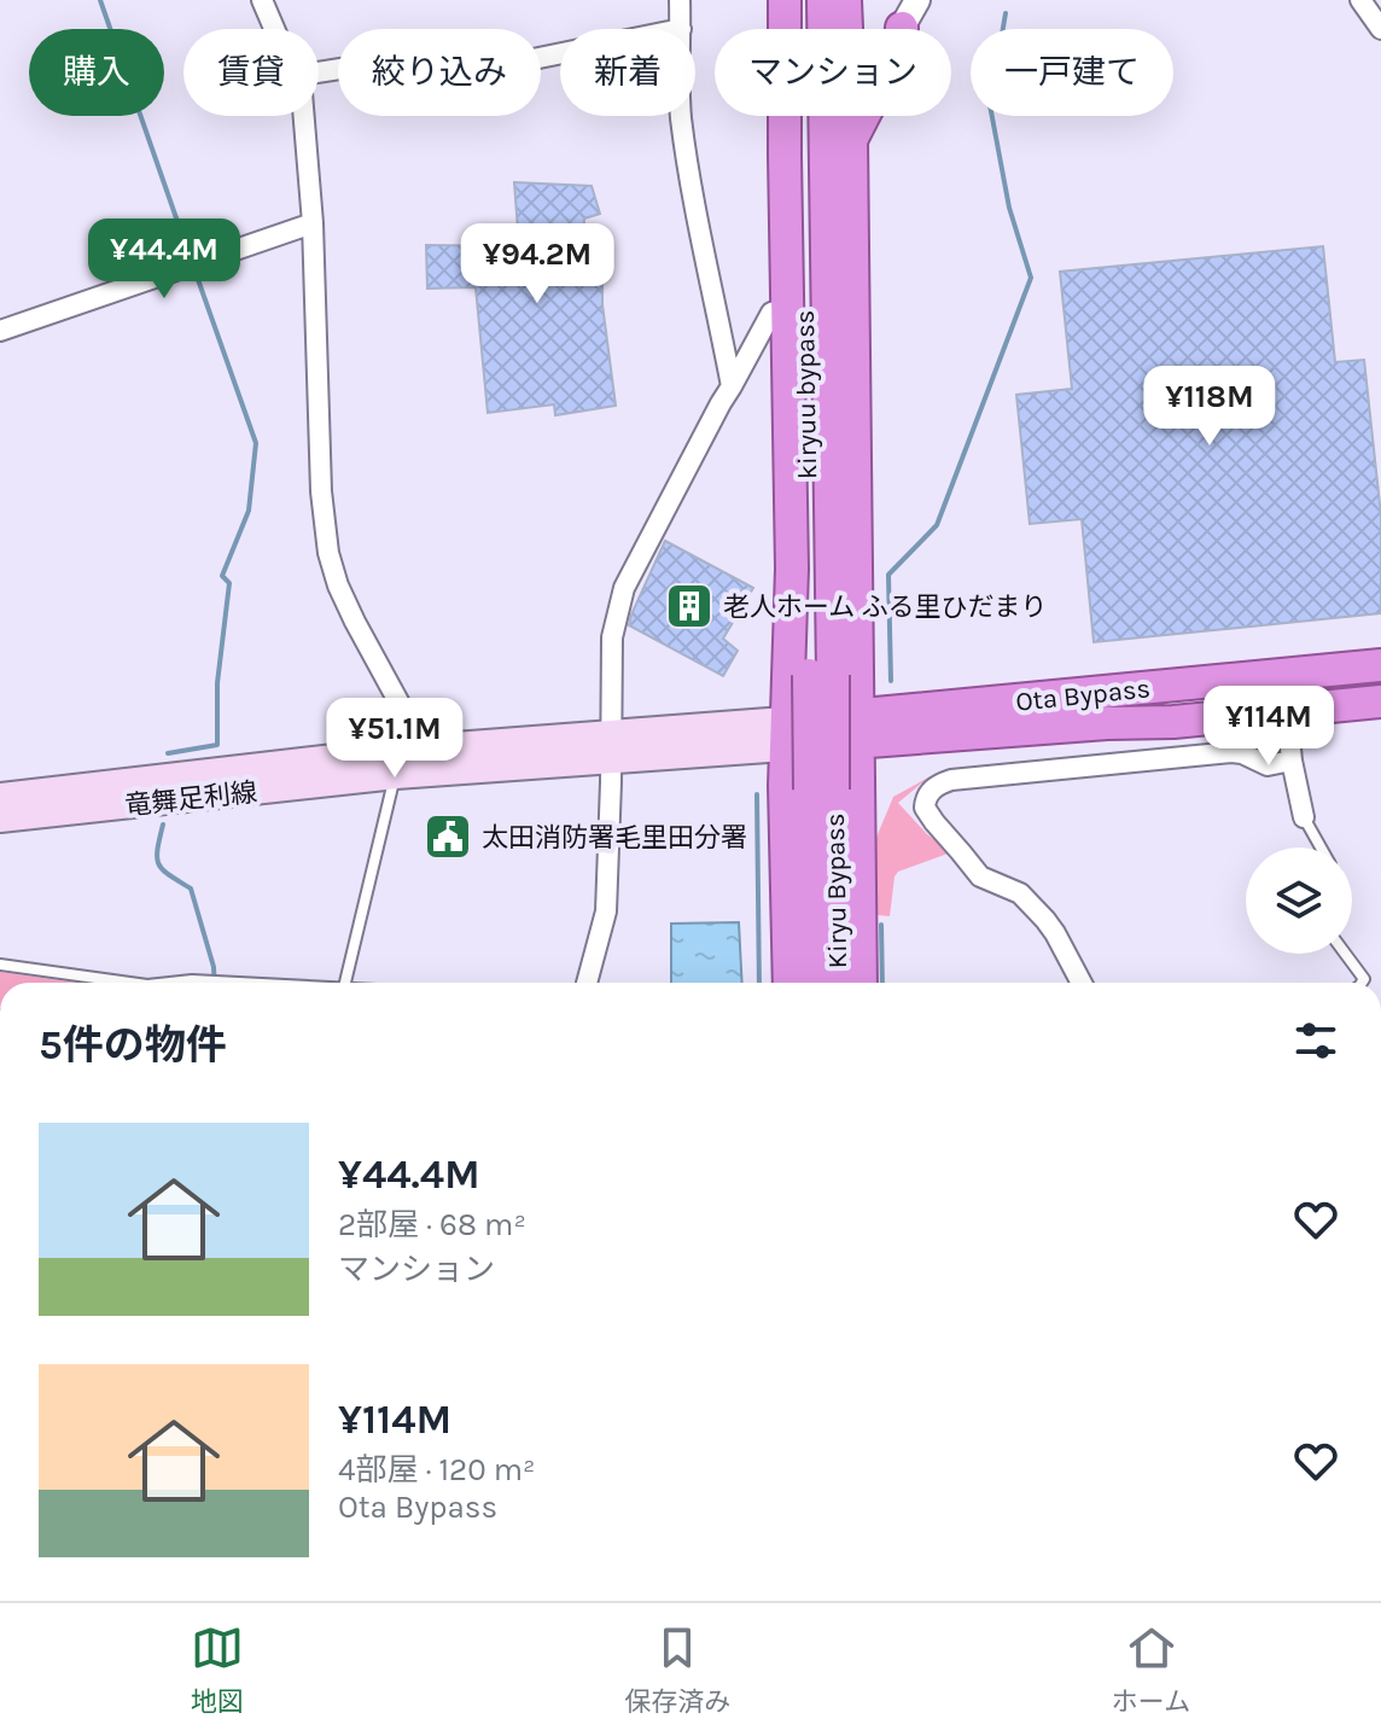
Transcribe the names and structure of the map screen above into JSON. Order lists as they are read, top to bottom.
{
  "streets": {
    "highway": ["kiryuu bypass", "Ota Bypass", "Kiryu Bypass"],
    "main road": ["竜舞足利線"]
  },
  "crossings": [
    ["kiryuu bypass", "Kiryu Bypass"]
  ],
  "places": {
    "building": ["老人ホーム ふる里ひだまり"],
    "public building": ["太田消防署毛里田分署"]
  },
  "page": {
    "chip": [
      "購入",
      "賃貸",
      "絞り込み",
      "新着",
      "マンション",
      "一戸建て"
    ],
    "price": [
      "¥44.4M",
      "¥94.2M",
      "¥118M",
      "¥114M",
      "¥51.1M"
    ],
    "heading": "5件の物件",
    "list": [
      {
        "name": "¥44.4M",
        "note": "2部屋 · 68 m² · マンション"
      },
      {
        "name": "¥114M",
        "note": "4部屋 · 120 m² · Ota Bypass"
      }
    ],
    "tabs": ["地図", "保存済み", "ホーム"]
  }
}
